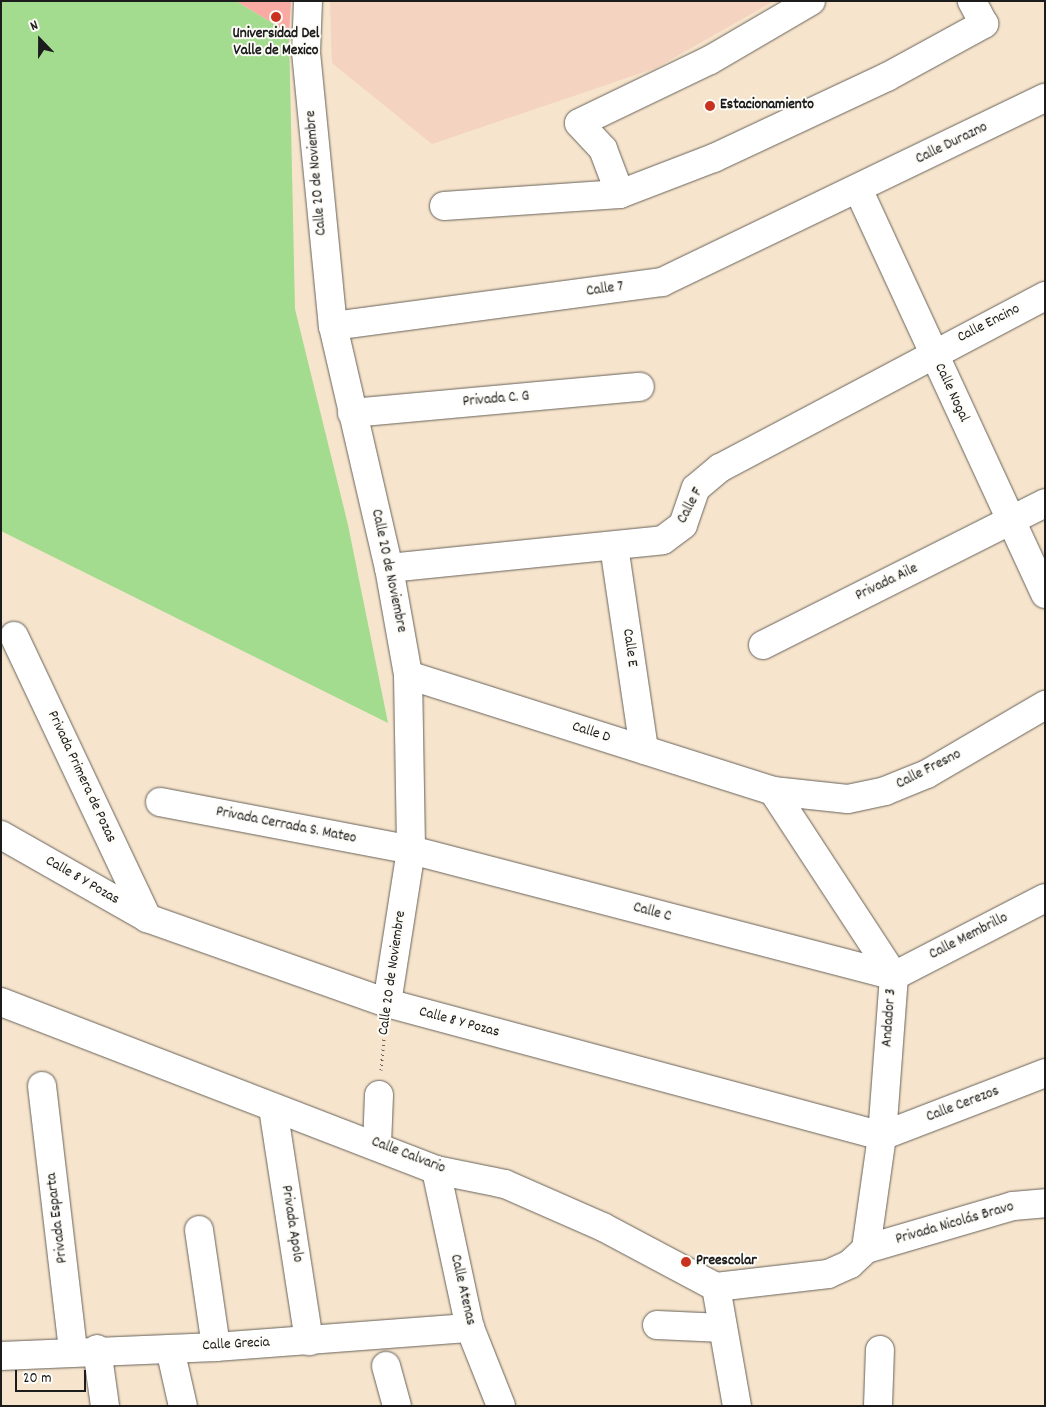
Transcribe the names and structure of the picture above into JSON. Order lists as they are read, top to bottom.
{
  "streets": {
    "street": [
      "Calle Durazno",
      "Calle 20 de Noviembre",
      "Calle 7",
      "Calle Encino",
      "Calle Nogal",
      "Privada C. G",
      "Calle F",
      "Privada Aile",
      "Calle E",
      "Calle D",
      "Calle Fresno",
      "Privada Primera de Pozas",
      "Privada Cerrada S. Mateo",
      "Calle 8 Y Pozas",
      "Calle C",
      "Calle Membrillo",
      "Andador 3",
      "Calle Cerezos",
      "Calle Calvario",
      "Privada Esparta",
      "Privada Apolo",
      "Privada Nicolás Bravo",
      "Calle Atenas",
      "Calle Grecia"
    ]
  },
  "crossings": [
    ["Calle Durazno", "Calle 7"],
    ["Calle Durazno", "Calle Nogal"],
    ["Calle 20 de Noviembre", "Calle 7"],
    ["Calle 20 de Noviembre", "Privada C. G"],
    ["Calle 20 de Noviembre", "Calle F"],
    ["Calle 20 de Noviembre", "Calle D"],
    ["Calle 20 de Noviembre", "Privada Cerrada S. Mateo"],
    ["Calle 20 de Noviembre", "Calle 8 Y Pozas"],
    ["Calle 20 de Noviembre", "Calle C"],
    ["Calle 7", "Calle Nogal"],
    ["Calle Encino", "Calle Nogal"],
    ["Calle Encino", "Calle F"],
    ["Calle Nogal", "Calle F"],
    ["Calle Nogal", "Privada Aile"],
    ["Calle F", "Calle E"],
    ["Calle E", "Calle D"],
    ["Calle D", "Calle Fresno"],
    ["Calle D", "Andador 3"],
    ["Calle Fresno", "Andador 3"],
    ["Privada Primera de Pozas", "Calle 8 Y Pozas"],
    ["Privada Cerrada S. Mateo", "Calle C"],
    ["Calle 8 Y Pozas", "Andador 3"],
    ["Calle 8 Y Pozas", "Calle Cerezos"],
    ["Calle C", "Calle Membrillo"],
    ["Calle C", "Andador 3"],
    ["Calle Membrillo", "Andador 3"],
    ["Andador 3", "Calle Cerezos"],
    ["Andador 3", "Privada Nicolás Bravo"],
    ["Calle Calvario", "Privada Apolo"],
    ["Calle Calvario", "Calle Atenas"],
    ["Privada Esparta", "Calle Grecia"],
    ["Privada Apolo", "Calle Grecia"],
    ["Calle Atenas", "Calle Grecia"]
  ],
  "places": ["Universidad Del Valle de Mexico", "Estacionamiento", "Preescolar"],
  "scale_bar": "20 m",
  "north": "top"
}
